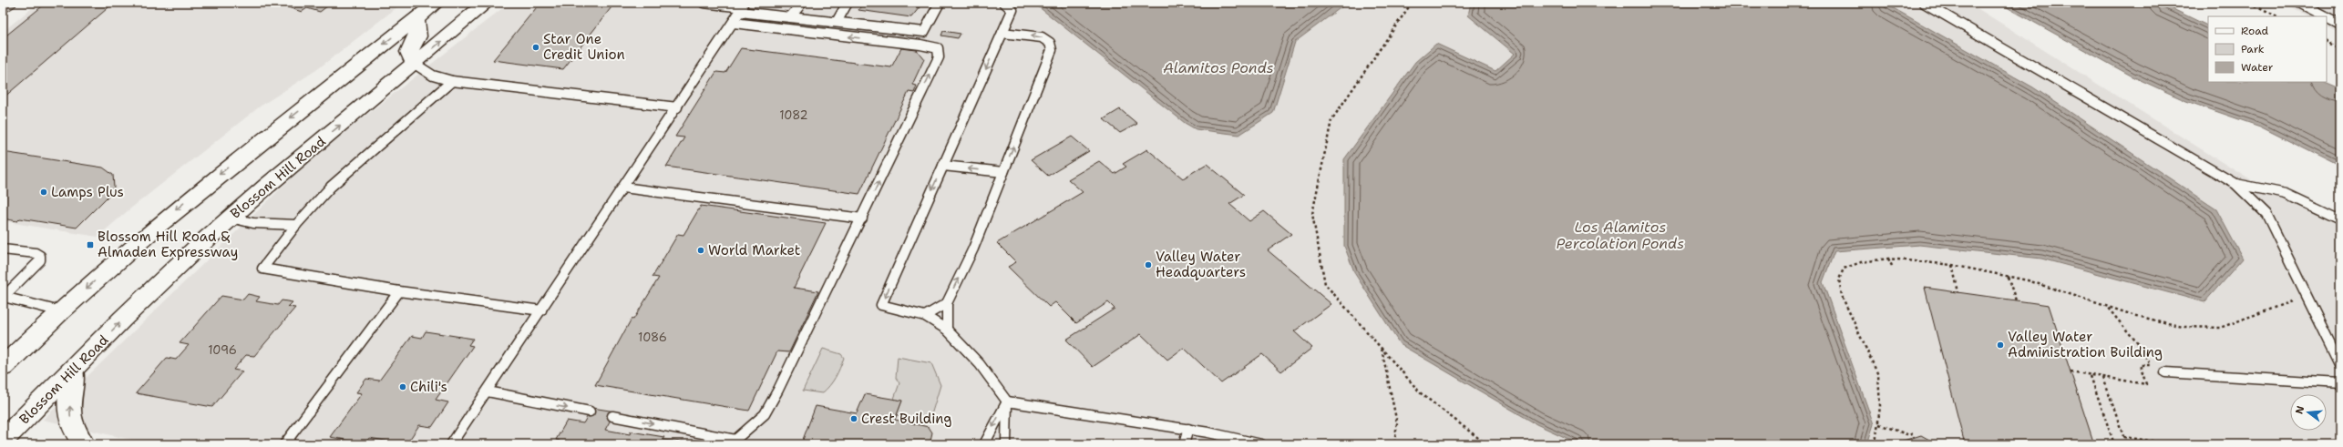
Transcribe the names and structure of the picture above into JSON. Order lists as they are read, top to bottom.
{
  "streets": {
    "main road": ["Blossom Hill Road"]
  },
  "water": ["Alamitos Ponds", "Los Alamitos Percolation Ponds"],
  "places": {
    "other": [
      "Star One Credit Union",
      "Lamps Plus",
      "World Market",
      "Valley Water Headquarters",
      "Valley Water Administration Building",
      "Chili's",
      "Crest Building"
    ],
    "transit": ["Blossom Hill Road & Almaden Expressway"]
  },
  "house_numbers": ["1082", "1086", "1096"],
  "legend": ["Road", "Park", "Water"],
  "north": "left"
}
